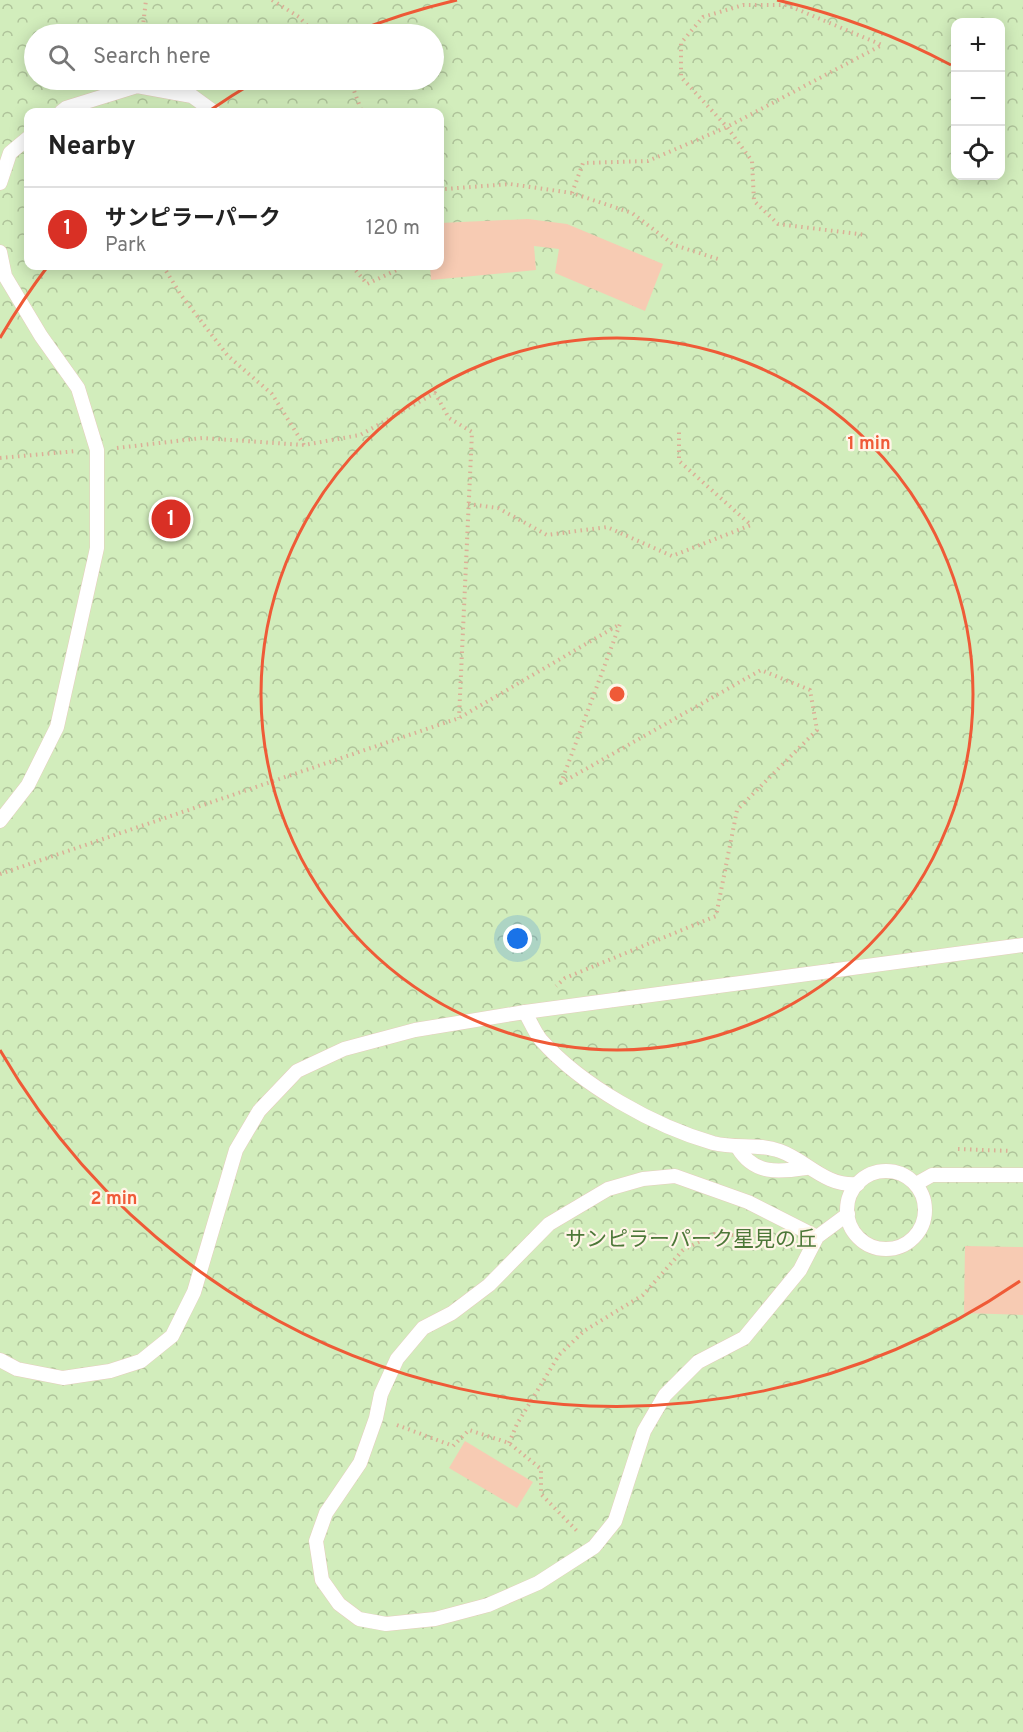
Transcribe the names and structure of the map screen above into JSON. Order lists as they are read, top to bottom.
{
  "parks": ["サンピラーパーク星見の丘"],
  "page": {
    "map_buttons": ["+", "−"],
    "search": "Search here",
    "heading": "Nearby",
    "list": [
      {
        "mark": "1",
        "name": "サンピラーパーク",
        "note": "Park",
        "value": "120 m"
      }
    ],
    "pins": "1"
  },
  "rings": ["1 min", "2 min"]
}
